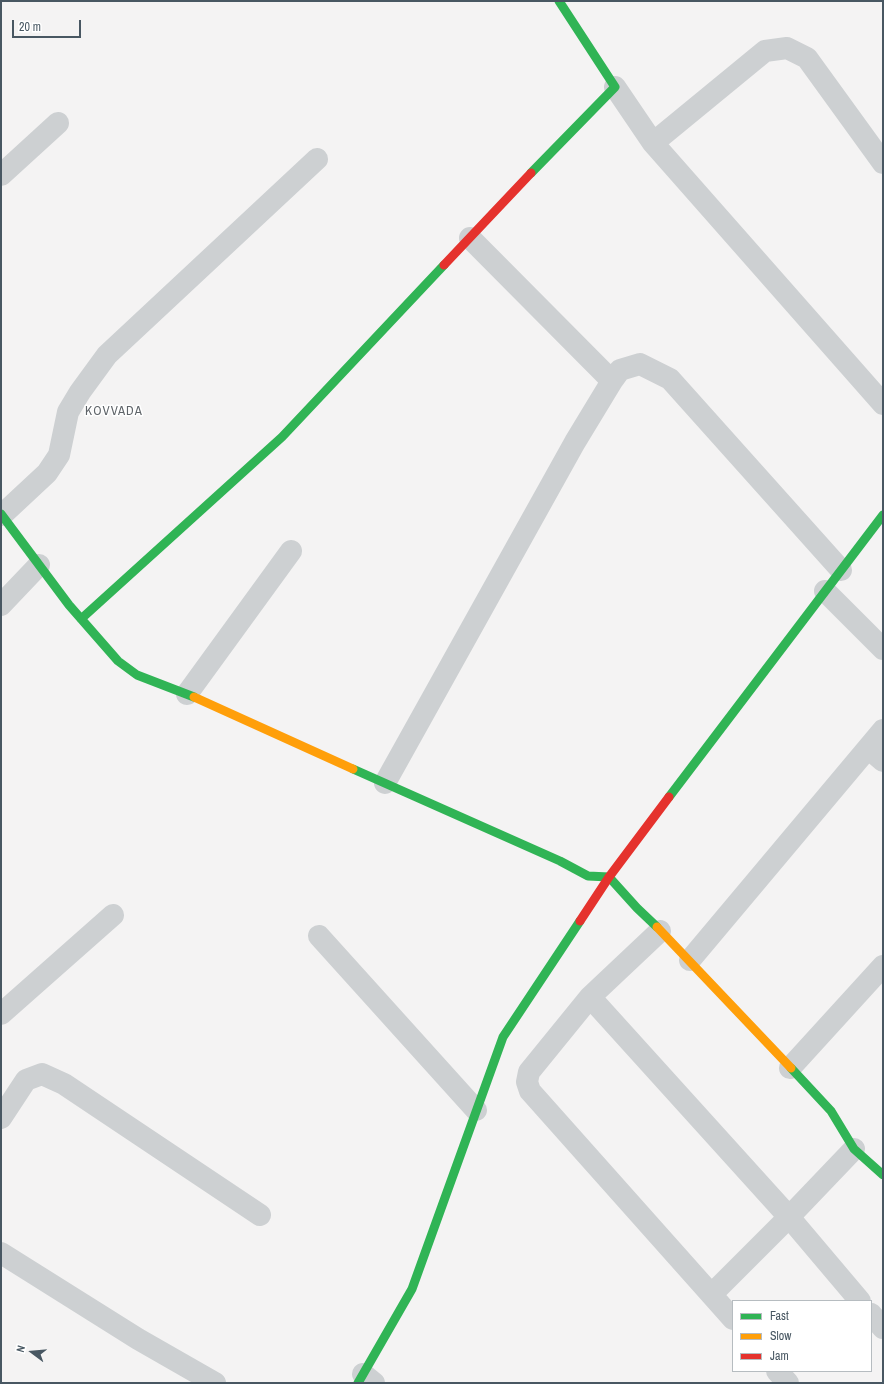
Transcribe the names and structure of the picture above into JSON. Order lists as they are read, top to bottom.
{
  "districts": ["KOVVADA"],
  "legend": ["Fast", "Slow", "Jam"],
  "scale_bar": "20 m",
  "north": "left"
}
